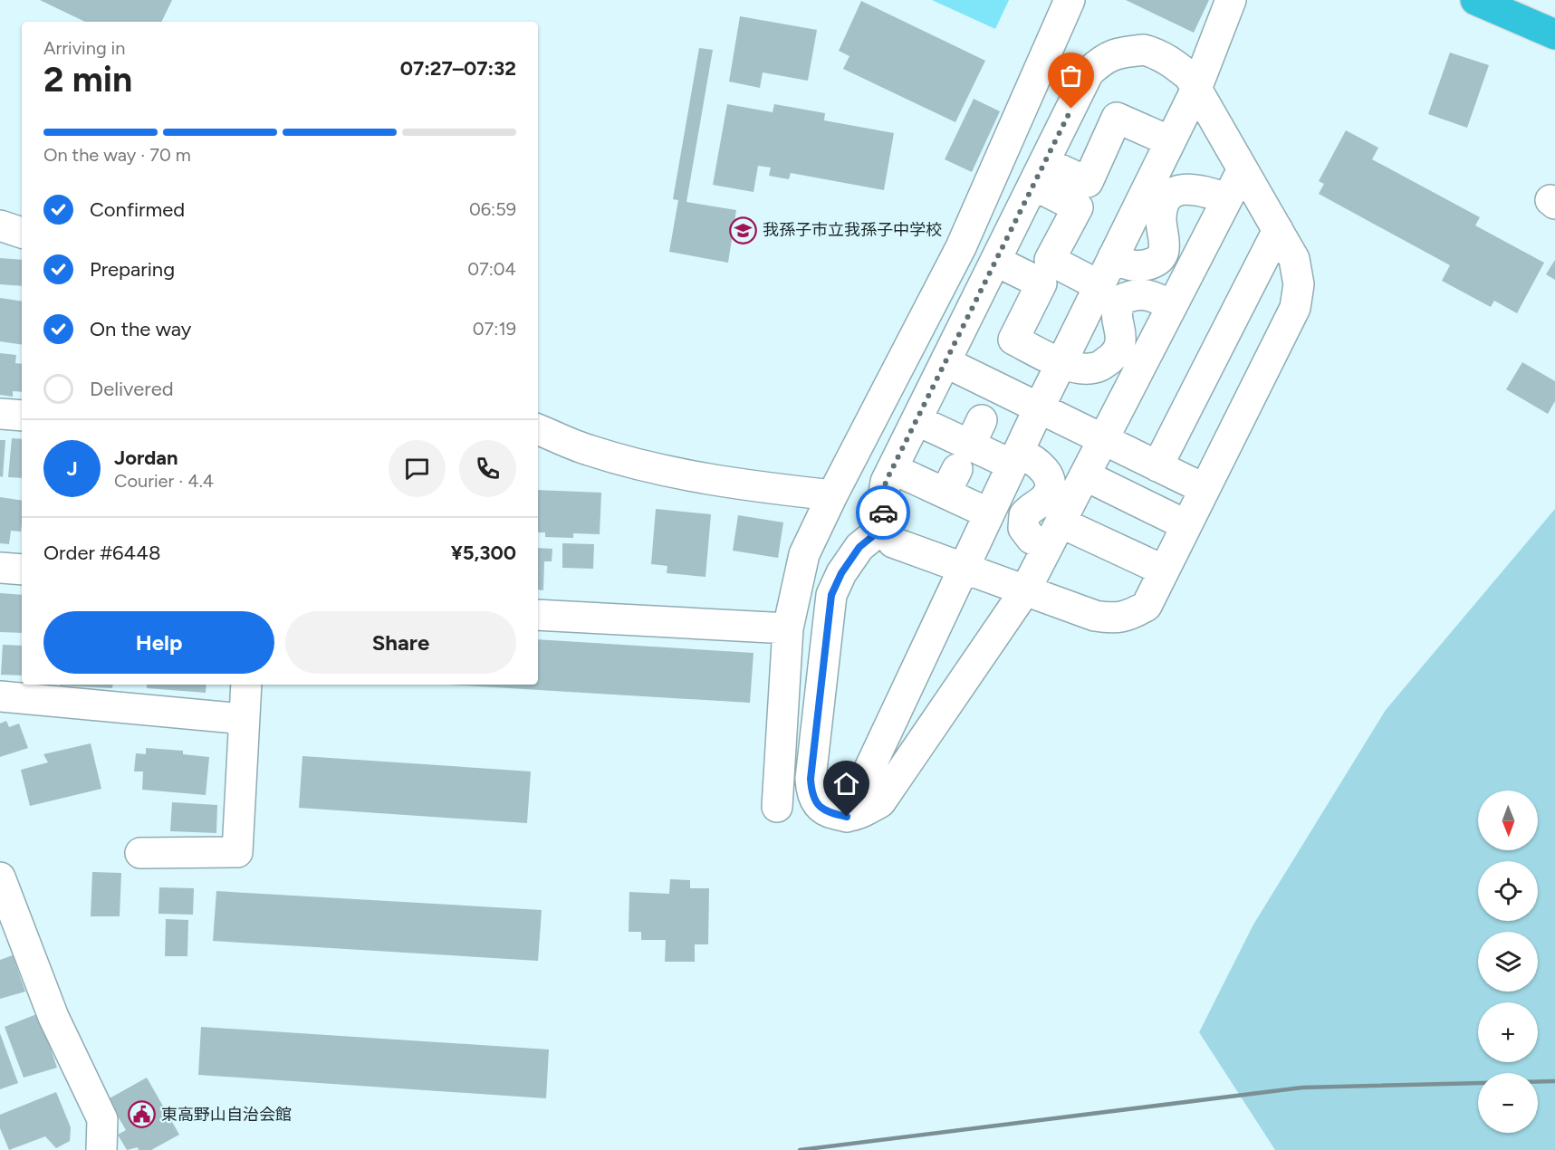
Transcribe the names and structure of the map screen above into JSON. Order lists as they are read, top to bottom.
{
  "places": {
    "school or university": ["我孫子市立我孫子中学校"],
    "public building": ["東高野山自治会館"]
  },
  "north": "bottom",
  "page": {
    "heading": ["2 min", "Arriving in", "07:27–07:32"],
    "panel": [
      "Jordan",
      "Courier · 4.4",
      "Order #6448",
      "¥5,300"
    ],
    "bar": "On the way · 70 m",
    "list": [
      ["Confirmed", "06:59"],
      ["Preparing", "07:04"],
      ["On the way", "07:19"],
      "Delivered"
    ],
    "round": "J",
    "buttons": ["Help", "Share"],
    "map_buttons": ["+", "−"]
  }
}
